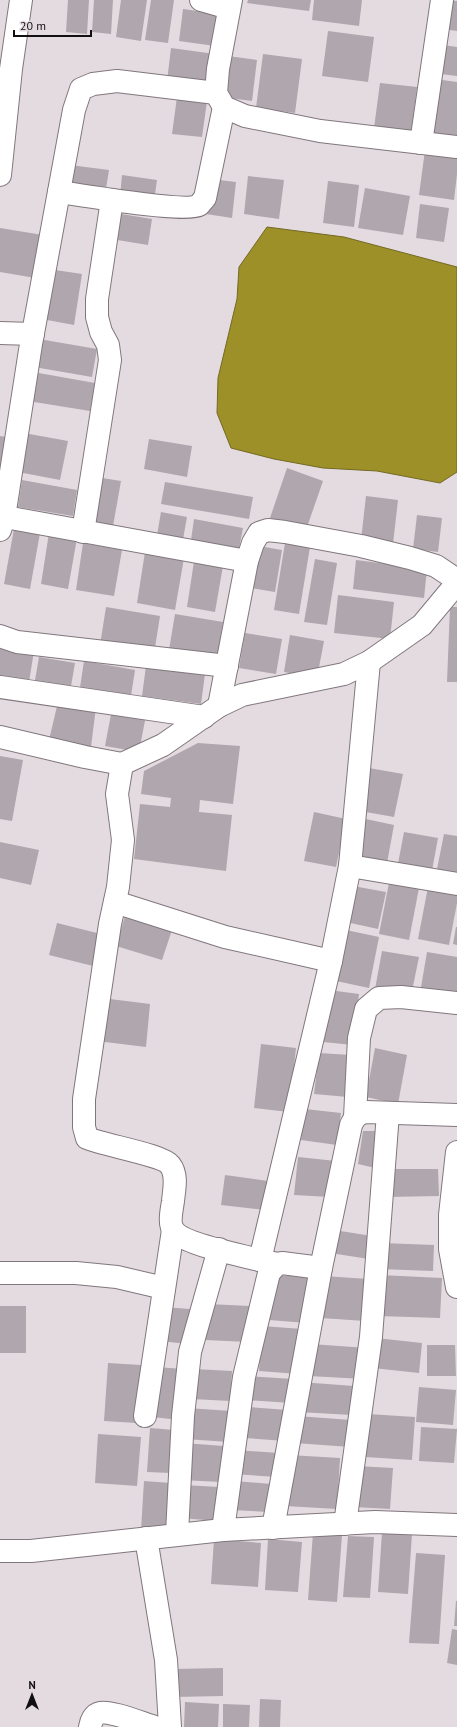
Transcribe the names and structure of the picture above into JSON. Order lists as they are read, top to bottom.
{
  "scale_bar": "20 m",
  "north": "top"
}
